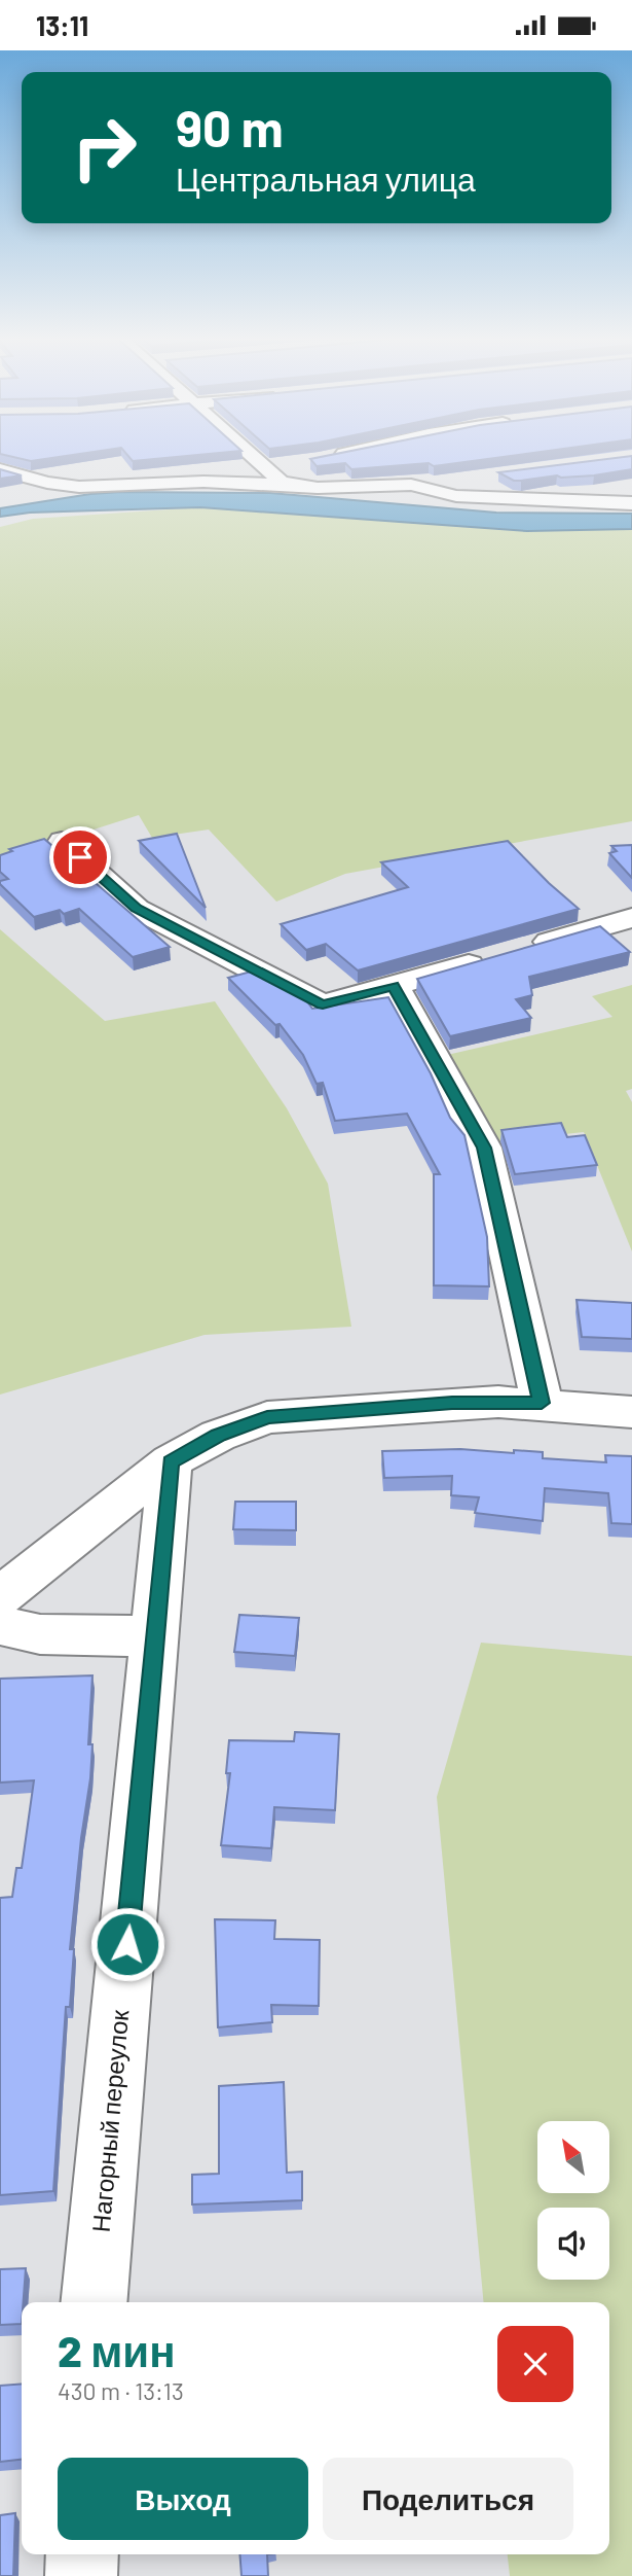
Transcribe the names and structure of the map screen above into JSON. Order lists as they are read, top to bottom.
{
  "streets": {
    "street": ["Нагорный переулок"]
  },
  "north": "top left",
  "page": {
    "status": "13:11",
    "turn": ["90 m", "Центральная улица"],
    "heading": ["2 мин", "430 m · 13:13"],
    "buttons": ["Выход", "Поделиться"]
  }
}
